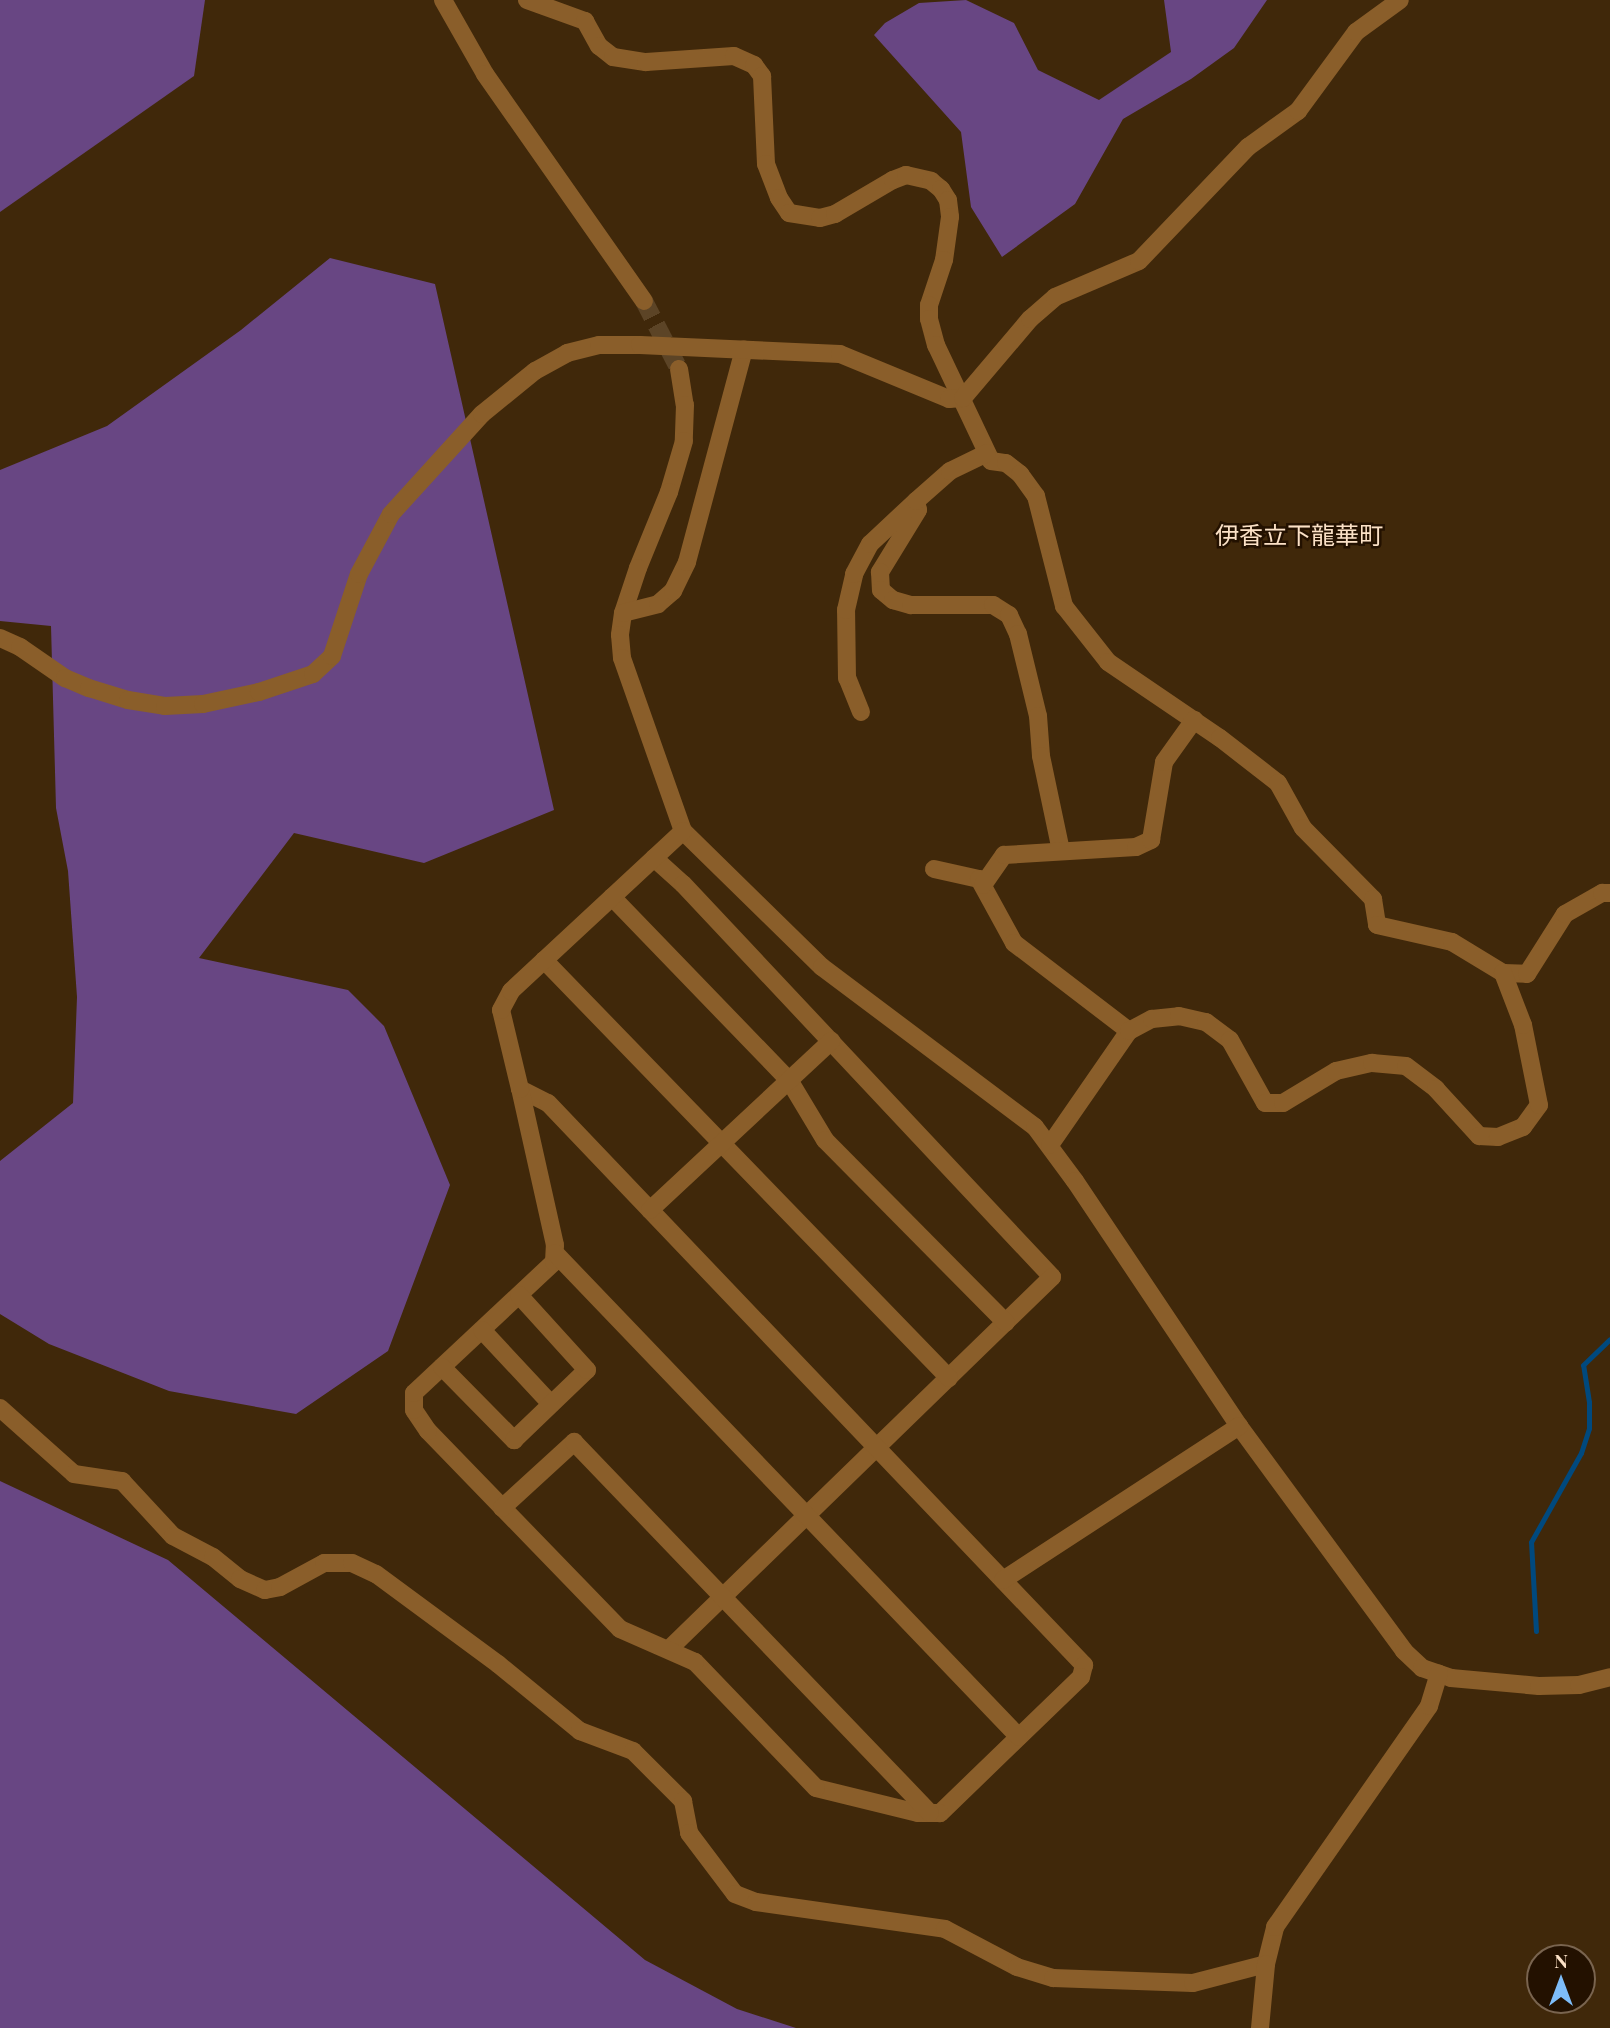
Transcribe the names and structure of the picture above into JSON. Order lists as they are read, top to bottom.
{
  "districts": ["伊香立下龍華町"],
  "north": "top"
}
